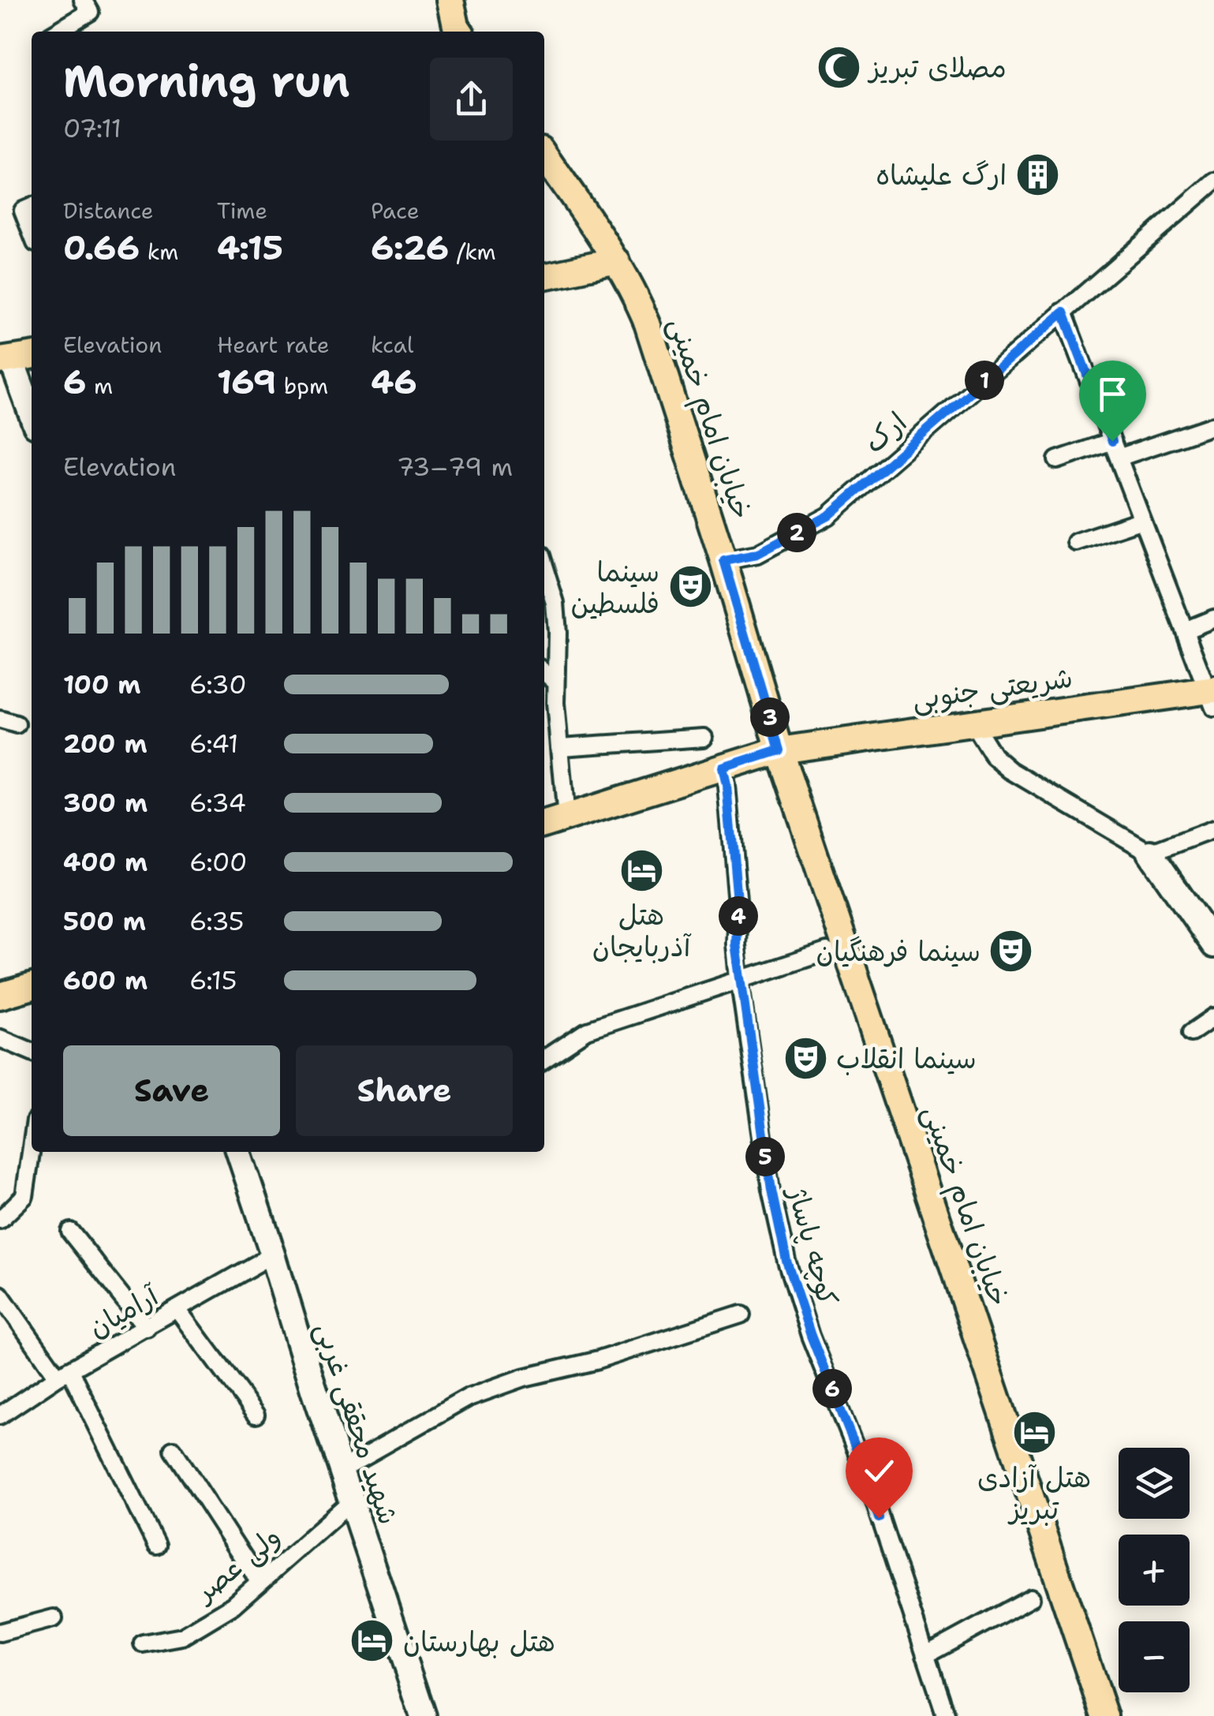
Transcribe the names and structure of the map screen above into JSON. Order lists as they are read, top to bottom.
{
  "streets": {
    "main road": ["خیابان امام خمینی", "شریعتی جنوبی"],
    "street": [
      "ارک",
      "کوچه پاساژ",
      "آرامیان",
      "شهید محققی غربی",
      "ولی عصر"
    ]
  },
  "crossings": [
    ["خیابان امام خمینی", "ارک"],
    ["خیابان امام خمینی", "شریعتی جنوبی"],
    ["شریعتی جنوبی", "کوچه پاساژ"],
    ["آرامیان", "شهید محققی غربی"],
    ["شهید محققی غربی", "ولی عصر"]
  ],
  "places": {
    "mosque": ["مصلای تبریز"],
    "building": ["ارگ علیشاه"],
    "theatre": ["سینما فلسطین", "سینما فرهنگیان", "سینما انقلاب"],
    "hotel": ["هتل آذربایجان", "هتل آزادی تبریز", "هتل بهارستان"]
  },
  "page": {
    "heading": ["Morning run", "07:11"],
    "stats": [
      ["Distance", "0.66 km"],
      ["Time", "4:15"],
      ["Pace", "6:26 /km"],
      ["Elevation", "6 m"],
      ["Heart rate", "169 bpm"],
      ["kcal", "46"]
    ],
    "pins": [
      "1",
      "2",
      "3",
      "4",
      "5",
      "6"
    ],
    "chart": ["Elevation", "73–79 m"],
    "list": [
      {
        "name": "100 m",
        "note": "6:30"
      },
      {
        "name": "200 m",
        "note": "6:41"
      },
      {
        "name": "300 m",
        "note": "6:34"
      },
      {
        "name": "400 m",
        "note": "6:00"
      },
      {
        "name": "500 m",
        "note": "6:35"
      },
      {
        "name": "600 m",
        "note": "6:15"
      }
    ],
    "buttons": ["Save", "Share"],
    "map_buttons": ["+", "−"]
  }
}
